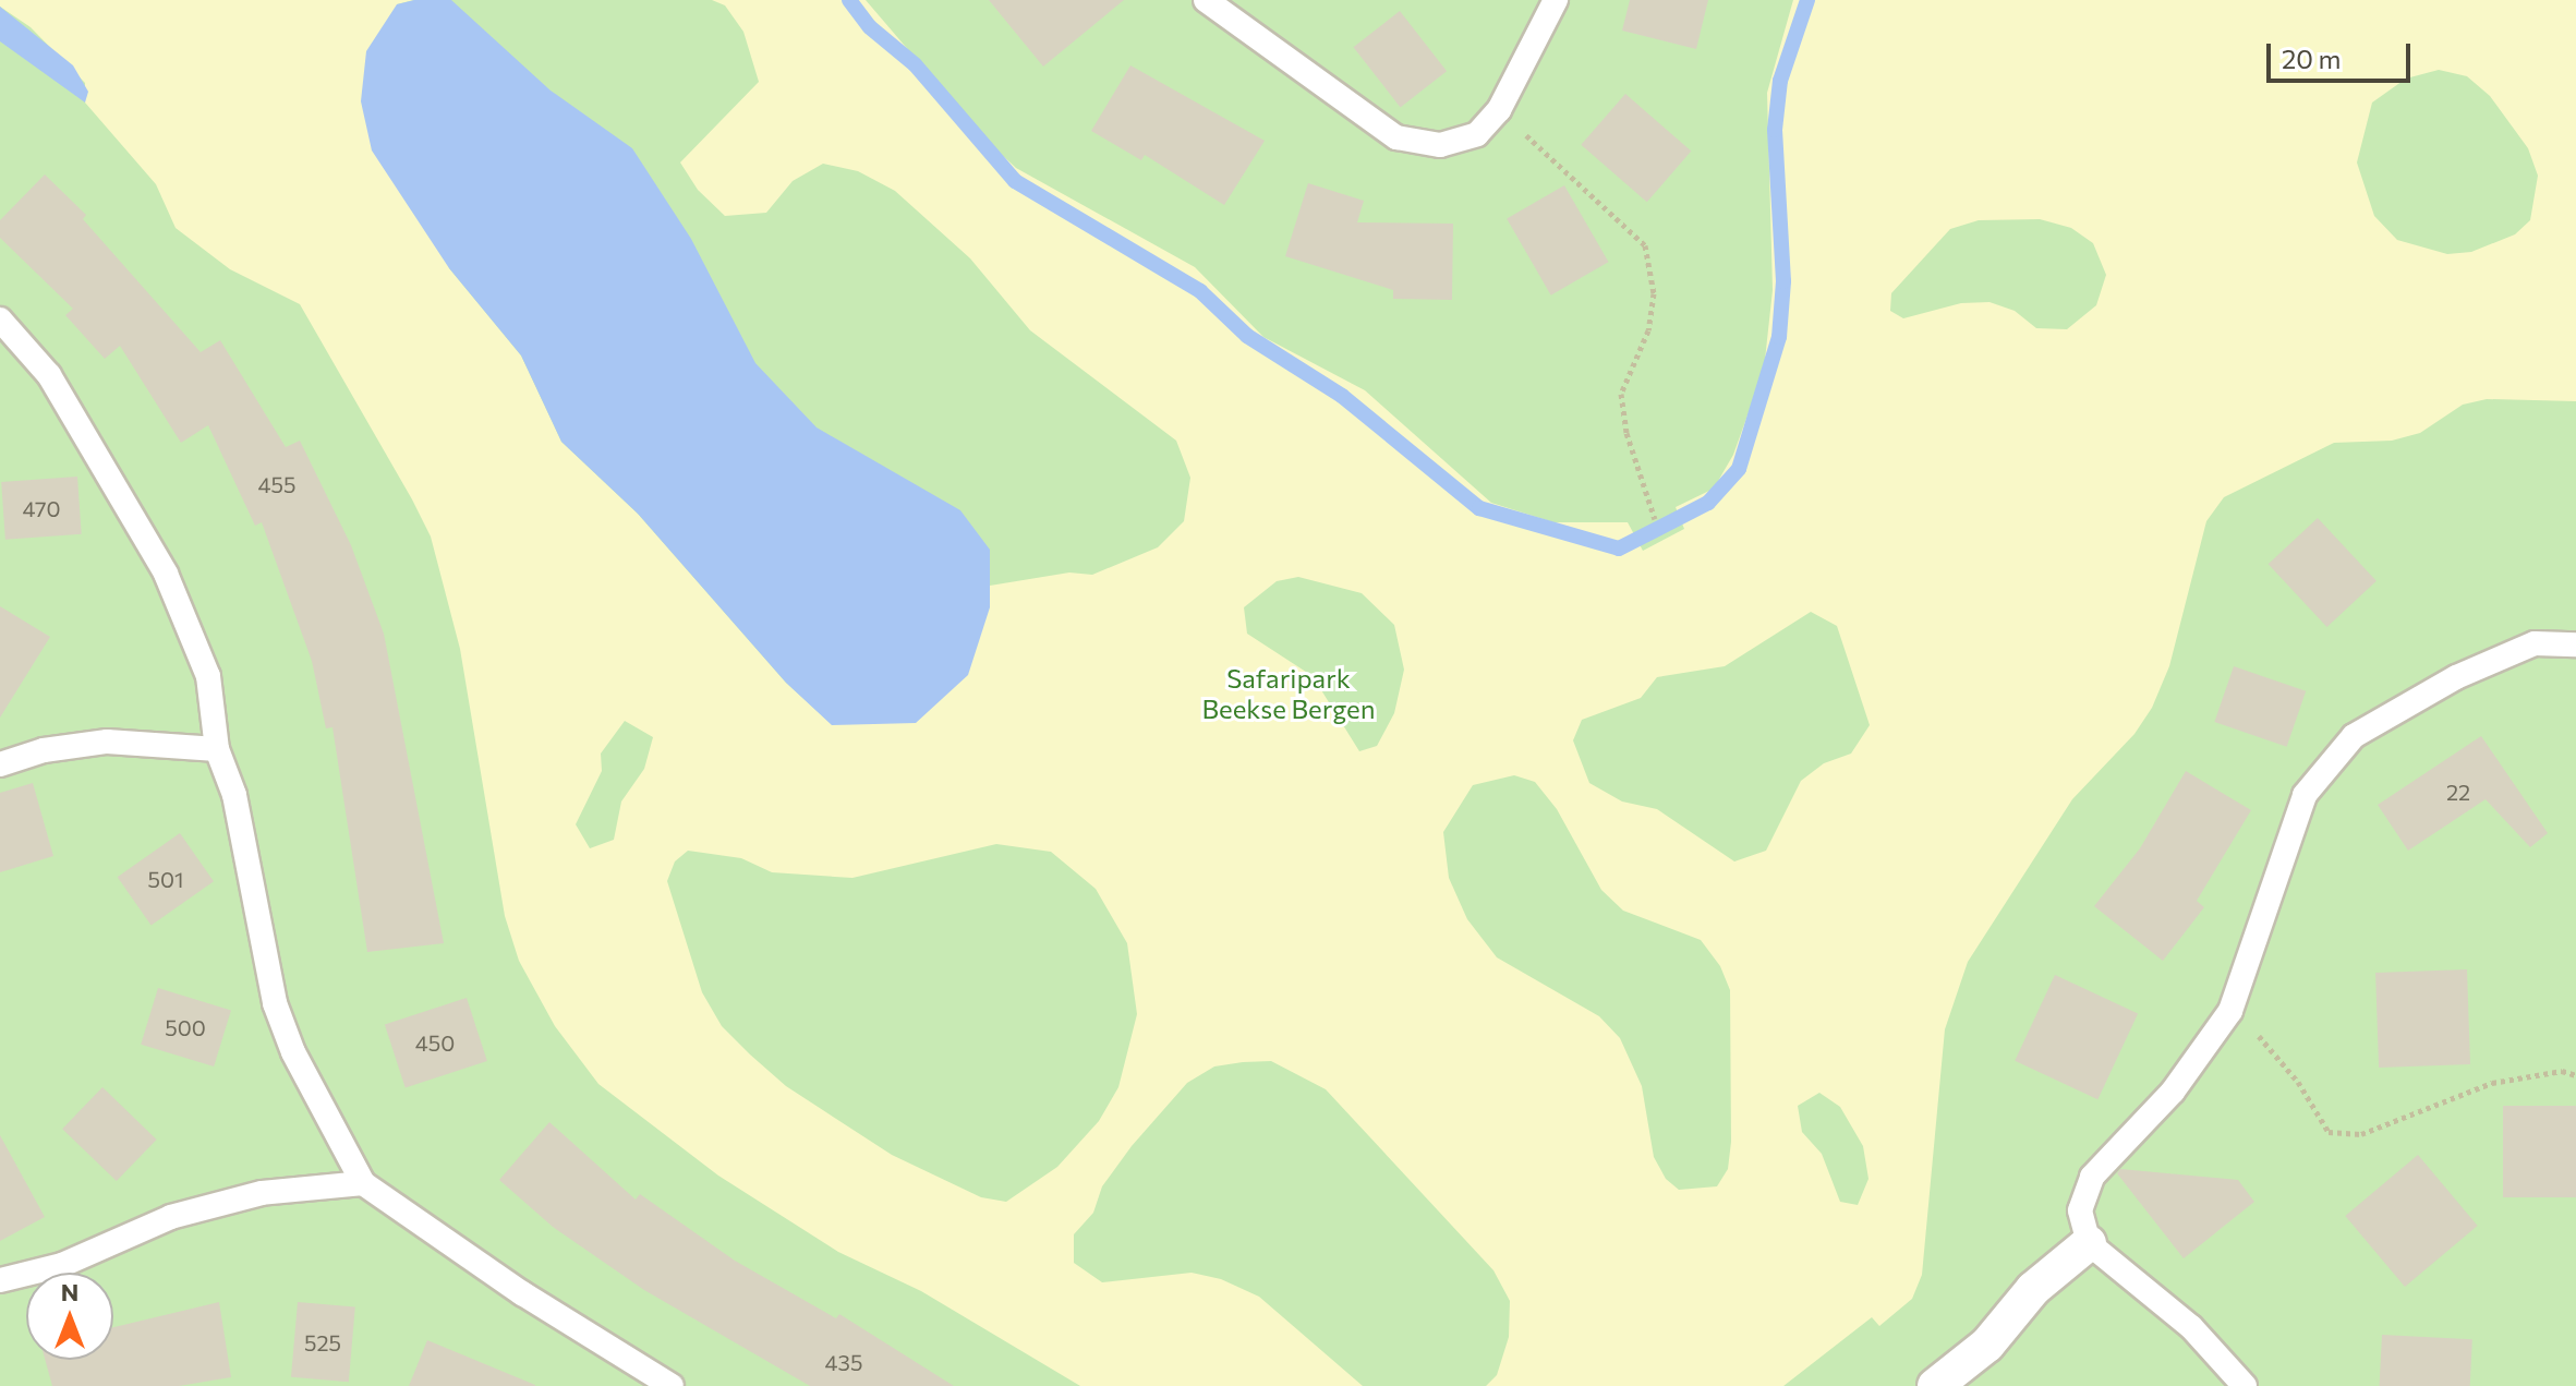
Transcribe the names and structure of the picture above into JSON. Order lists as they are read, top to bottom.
{
  "parks": ["Safaripark Beekse Bergen"],
  "house_numbers": [
    "455",
    "470",
    "22",
    "501",
    "500",
    "450",
    "525",
    "435"
  ],
  "scale_bar": "20 m",
  "north": "top"
}
